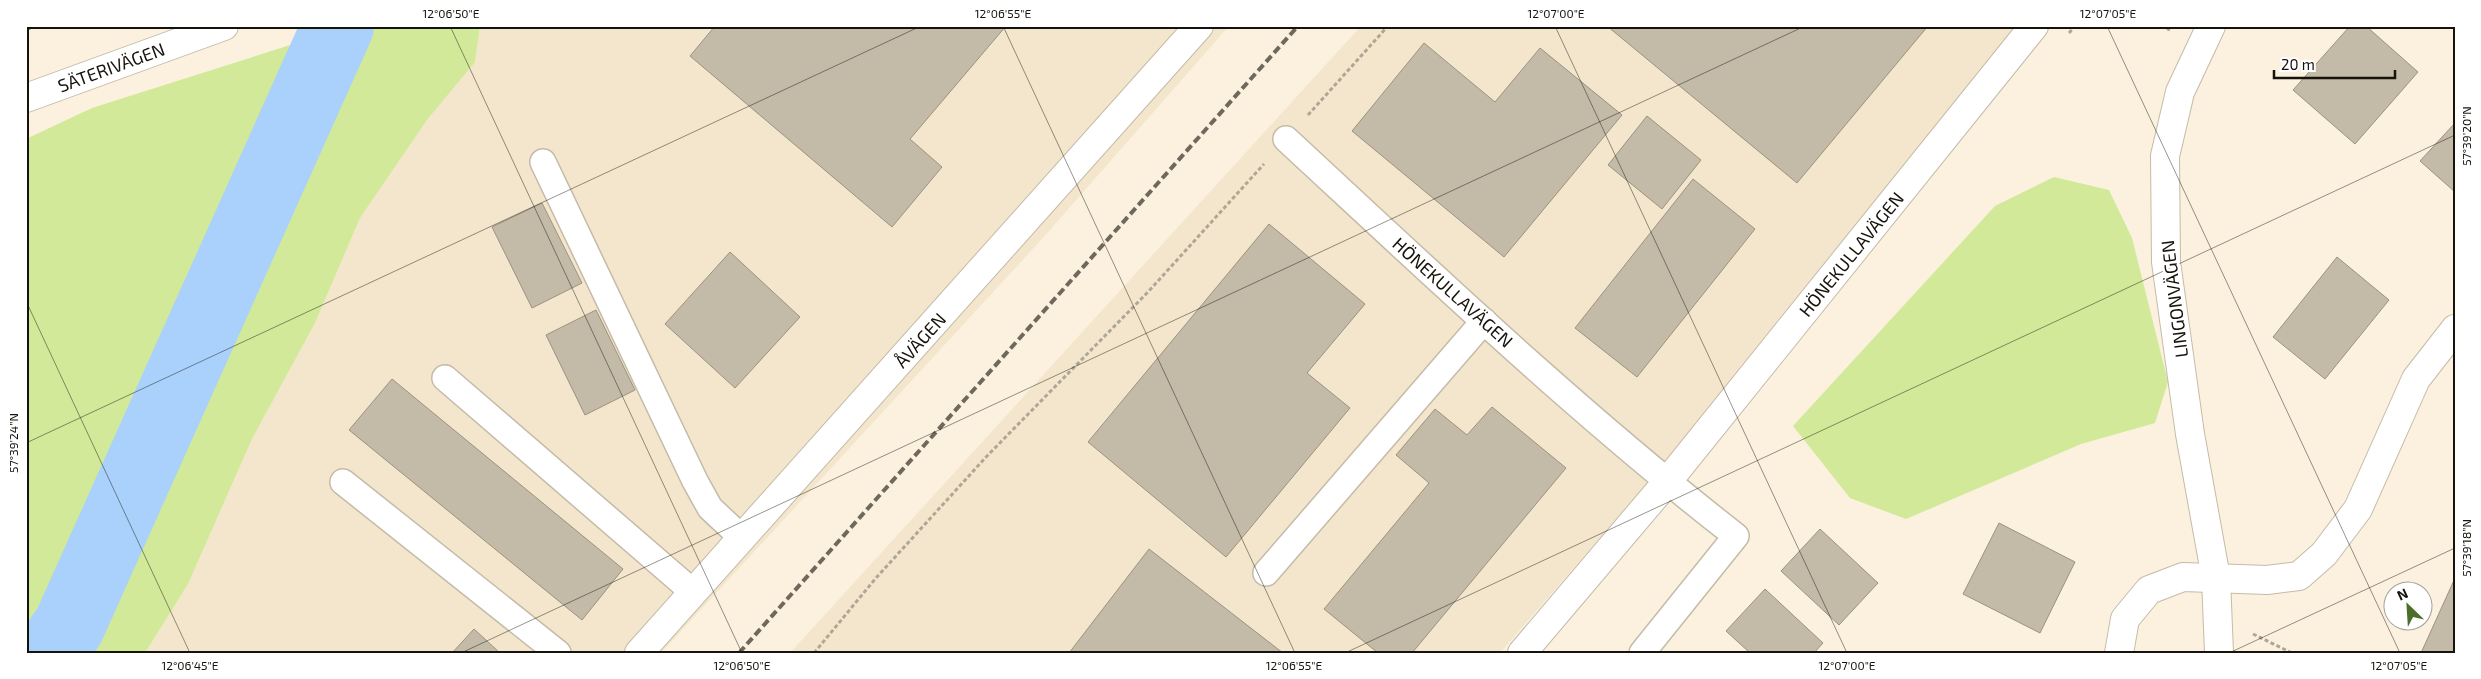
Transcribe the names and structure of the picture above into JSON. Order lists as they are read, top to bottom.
{
  "streets": {
    "street": [
      "SÄTERIVÄGEN",
      "HÖNEKULLAVÄGEN",
      "LINGONVÄGEN",
      "ÅVÄGEN"
    ]
  },
  "scale_bar": "20 m",
  "north": "top left",
  "coordinates": [
    "12°06'50\"E",
    "12°06'55\"E",
    "12°07'00\"E",
    "12°07'05\"E",
    "57°39'20\"N",
    "57°39'24\"N",
    "57°39'18\"N",
    "12°06'45\"E"
  ]
}
